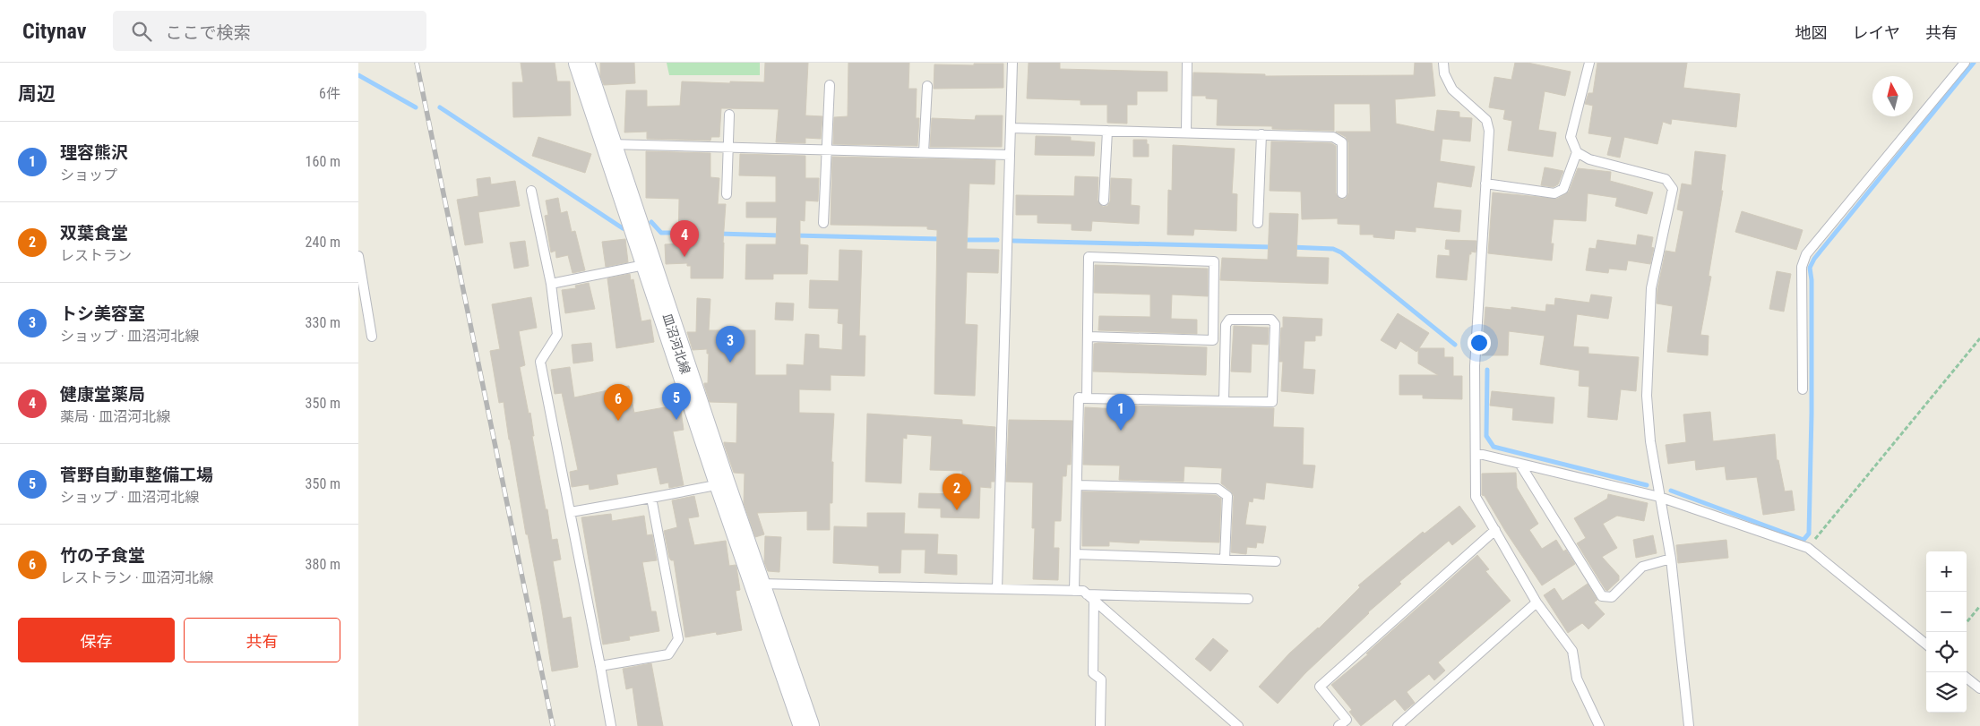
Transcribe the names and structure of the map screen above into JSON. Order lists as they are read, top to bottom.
{
  "streets": {
    "main road": ["皿沼河北線"]
  },
  "north": "top",
  "page": {
    "header": "Citynav",
    "search": "ここで検索",
    "nav": ["地図", "レイヤ", "共有"],
    "heading": ["周辺", "6件"],
    "list": [
      {
        "mark": "1",
        "name": "理容熊沢",
        "note": "ショップ",
        "value": "160 m"
      },
      {
        "mark": "2",
        "name": "双葉食堂",
        "note": "レストラン",
        "value": "240 m"
      },
      {
        "mark": "3",
        "name": "トシ美容室",
        "note": "ショップ · 皿沼河北線",
        "value": "330 m"
      },
      {
        "mark": "4",
        "name": "健康堂薬局",
        "note": "薬局 · 皿沼河北線",
        "value": "350 m"
      },
      {
        "mark": "5",
        "name": "菅野自動車整備工場",
        "note": "ショップ · 皿沼河北線",
        "value": "350 m"
      },
      {
        "mark": "6",
        "name": "竹の子食堂",
        "note": "レストラン · 皿沼河北線",
        "value": "380 m"
      }
    ],
    "pins": [
      "4",
      "3",
      "5",
      "6",
      "1",
      "2"
    ],
    "map_buttons": ["+", "−"],
    "buttons": ["保存", "共有"]
  }
}
